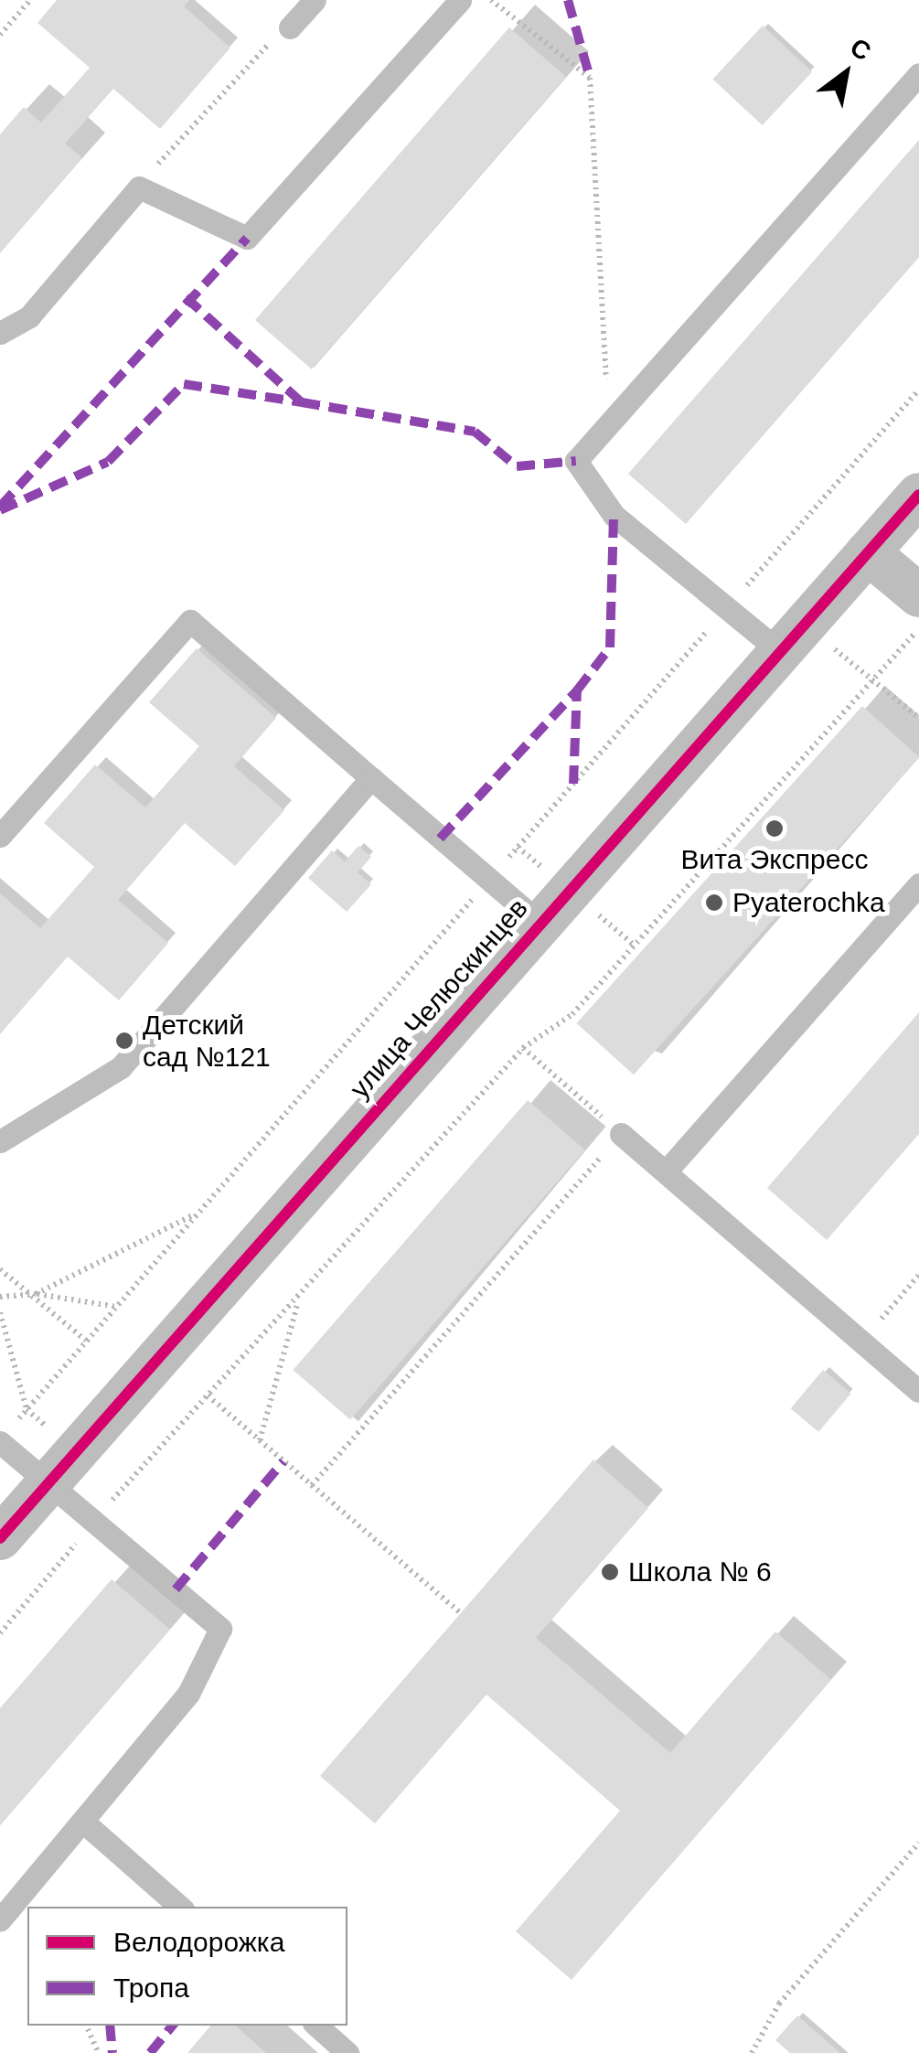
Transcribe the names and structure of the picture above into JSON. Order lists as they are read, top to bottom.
{
  "streets": {
    "street": ["улица Челюскинцев"]
  },
  "places": [
    "Вита Экспресс",
    "Pyaterochka",
    "Детский сад №121",
    "Школа № 6"
  ],
  "legend": ["Велодорожка", "Тропа"],
  "north": "top right"
}
